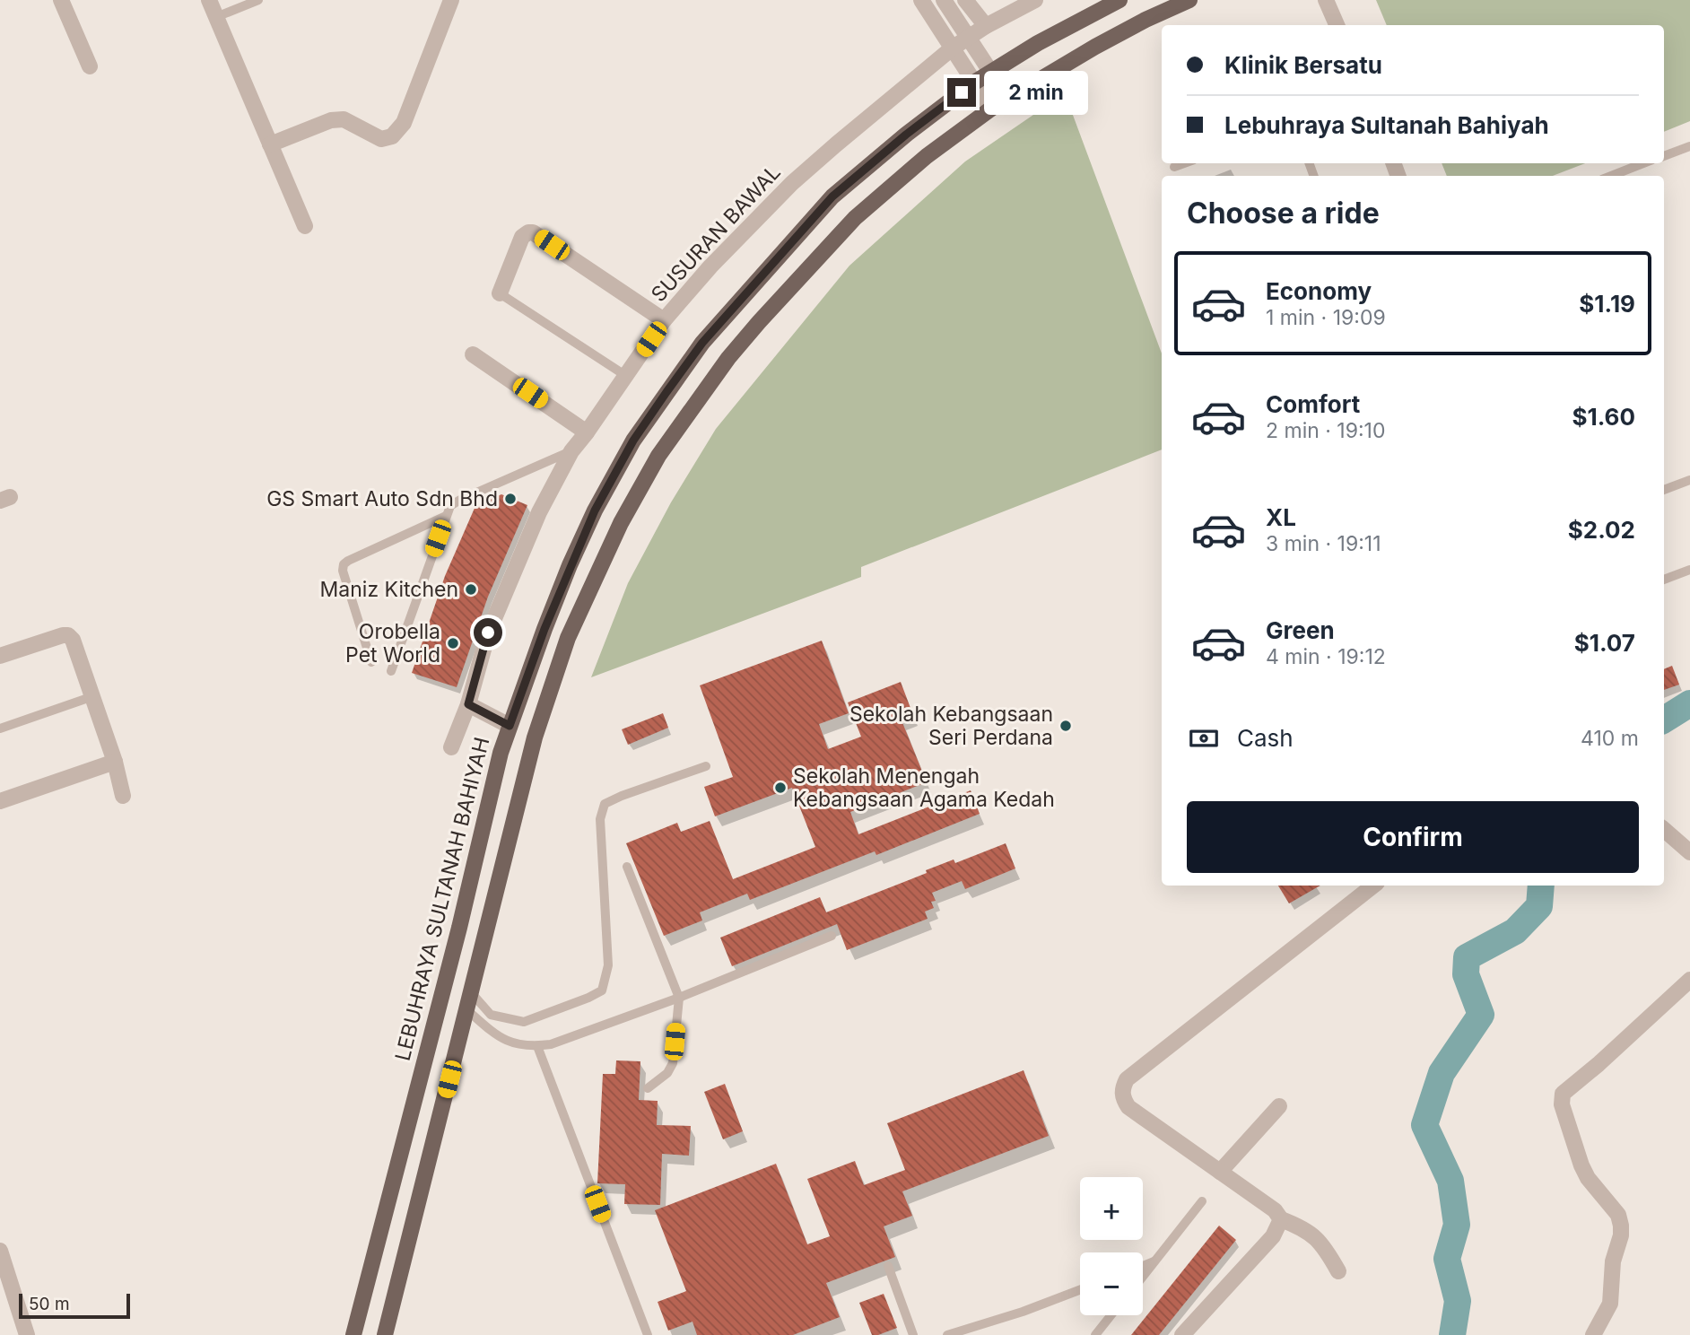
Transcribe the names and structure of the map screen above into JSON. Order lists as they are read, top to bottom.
{
  "streets": {
    "main road": ["LEBUHRAYA SULTANAH BAHIYAH"],
    "street": ["SUSURAN BAWAL"]
  },
  "places": [
    "GS Smart Auto Sdn Bhd",
    "Maniz Kitchen",
    "Orobella Pet World",
    "Sekolah Kebangsaan Seri Perdana",
    "Sekolah Menengah Kebangsaan Agama Kedah"
  ],
  "scale_bar": "50 m",
  "page": {
    "banner": ["Klinik Bersatu", "Lebuhraya Sultanah Bahiyah"],
    "bubble": "2 min",
    "heading": "Choose a ride",
    "list": [
      {
        "name": "Economy",
        "note": "1 min · 19:09",
        "value": "$1.19"
      },
      {
        "name": "Comfort",
        "note": "2 min · 19:10",
        "value": "$1.60"
      },
      {
        "name": "XL",
        "note": "3 min · 19:11",
        "value": "$2.02"
      },
      {
        "name": "Green",
        "note": "4 min · 19:12",
        "value": "$1.07"
      }
    ],
    "pay": ["Cash", "410 m"],
    "buttons": "Confirm",
    "map_buttons": ["+", "−"],
    "scale": "50 m"
  }
}
